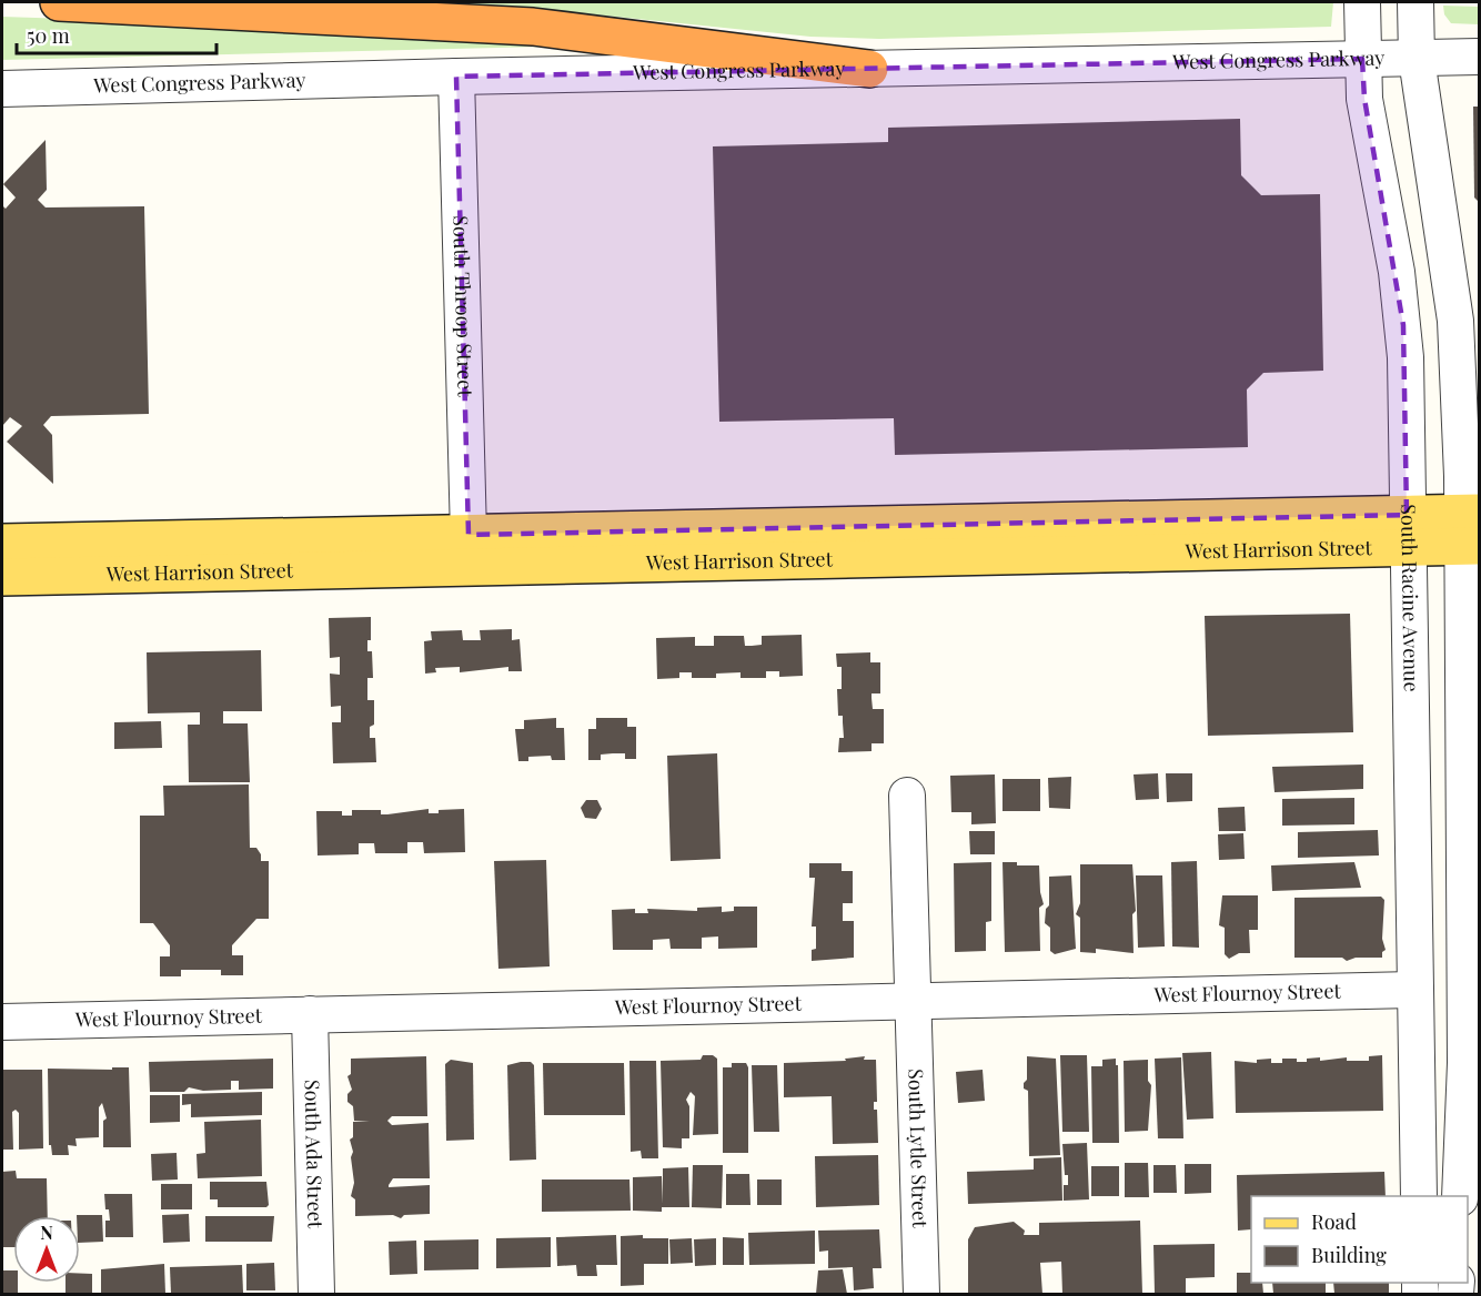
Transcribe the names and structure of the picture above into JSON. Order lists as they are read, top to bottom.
{
  "streets": {
    "main road": ["West Harrison Street"],
    "street": [
      "West Congress Parkway",
      "South Throop Street",
      "South Racine Avenue",
      "West Flournoy Street",
      "South Lytle Street",
      "South Ada Street"
    ]
  },
  "crossings": [
    ["West Congress Parkway", "South Throop Street"],
    ["West Congress Parkway", "South Racine Avenue"],
    ["South Throop Street", "West Harrison Street"],
    ["West Harrison Street", "South Racine Avenue"],
    ["South Racine Avenue", "West Flournoy Street"],
    ["West Flournoy Street", "South Lytle Street"],
    ["West Flournoy Street", "South Ada Street"]
  ],
  "legend": ["Road", "Building"],
  "scale_bar": "50 m",
  "north": "top"
}
